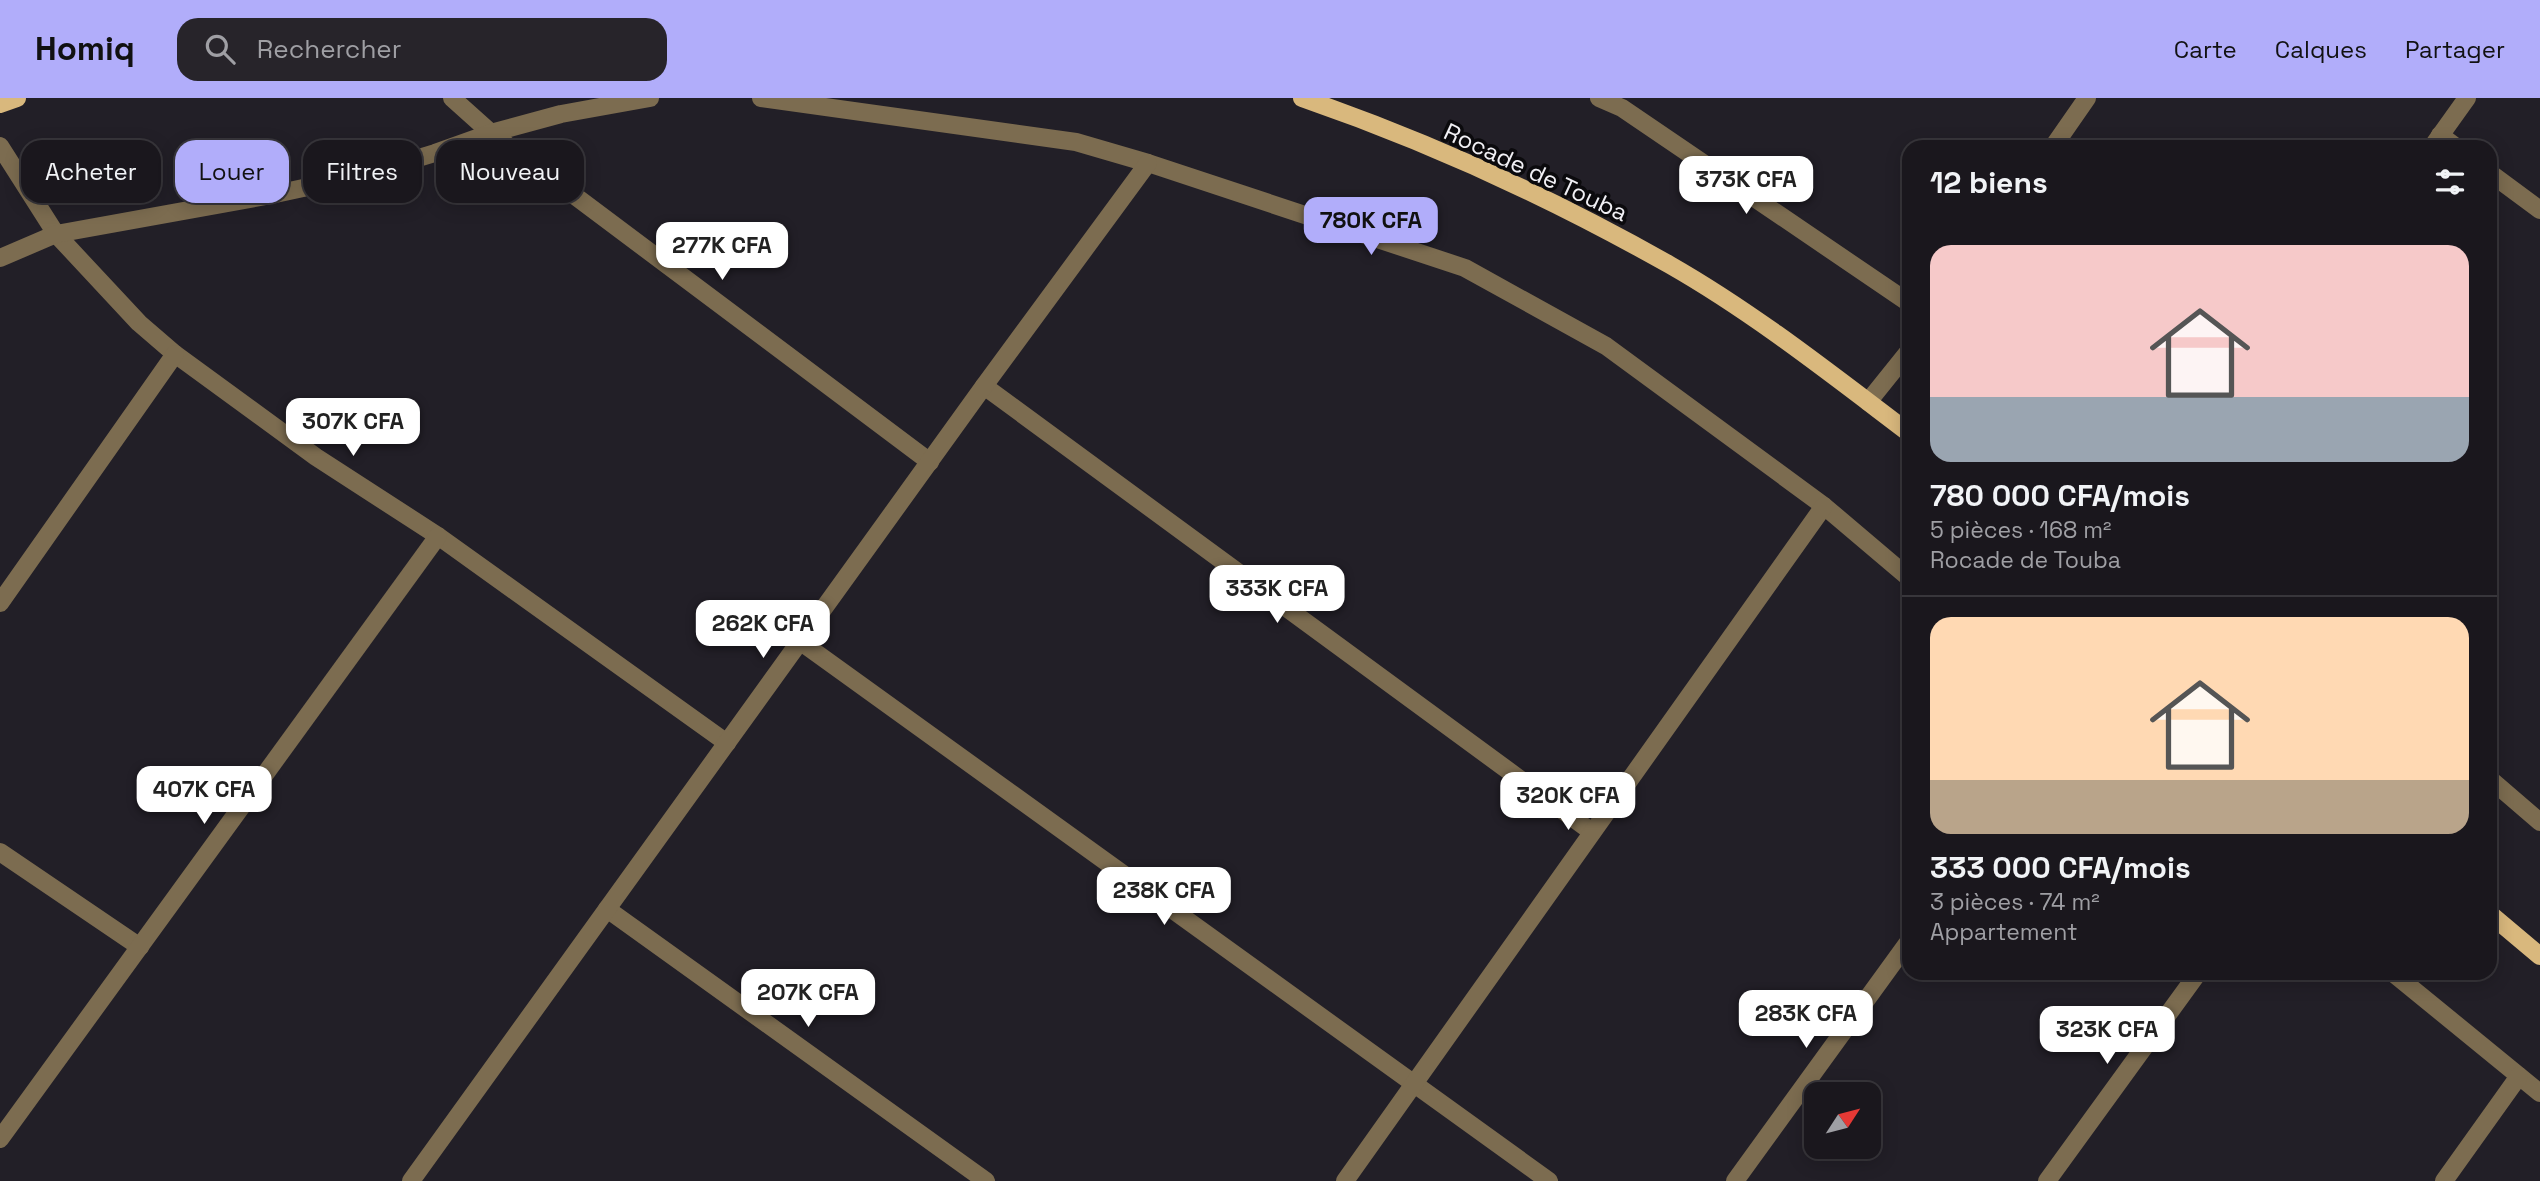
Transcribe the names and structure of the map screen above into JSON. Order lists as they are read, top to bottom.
{
  "streets": {
    "main road": ["Rocade de Touba"]
  },
  "north": "top right",
  "page": {
    "header": "Homiq",
    "search": "Rechercher",
    "nav": ["Carte", "Calques", "Partager"],
    "chip": [
      "Acheter",
      "Louer",
      "Filtres",
      "Nouveau"
    ],
    "heading": "12 biens",
    "price": [
      "373K CFA",
      "780K CFA",
      "277K CFA",
      "307K CFA",
      "333K CFA",
      "262K CFA",
      "407K CFA",
      "320K CFA",
      "238K CFA",
      "207K CFA",
      "283K CFA",
      "323K CFA"
    ],
    "list": [
      {
        "name": "780 000 CFA/mois",
        "note": "5 pièces · 168 m² · Rocade de Touba"
      },
      {
        "name": "333 000 CFA/mois",
        "note": "3 pièces · 74 m² · Appartement"
      }
    ]
  }
}
